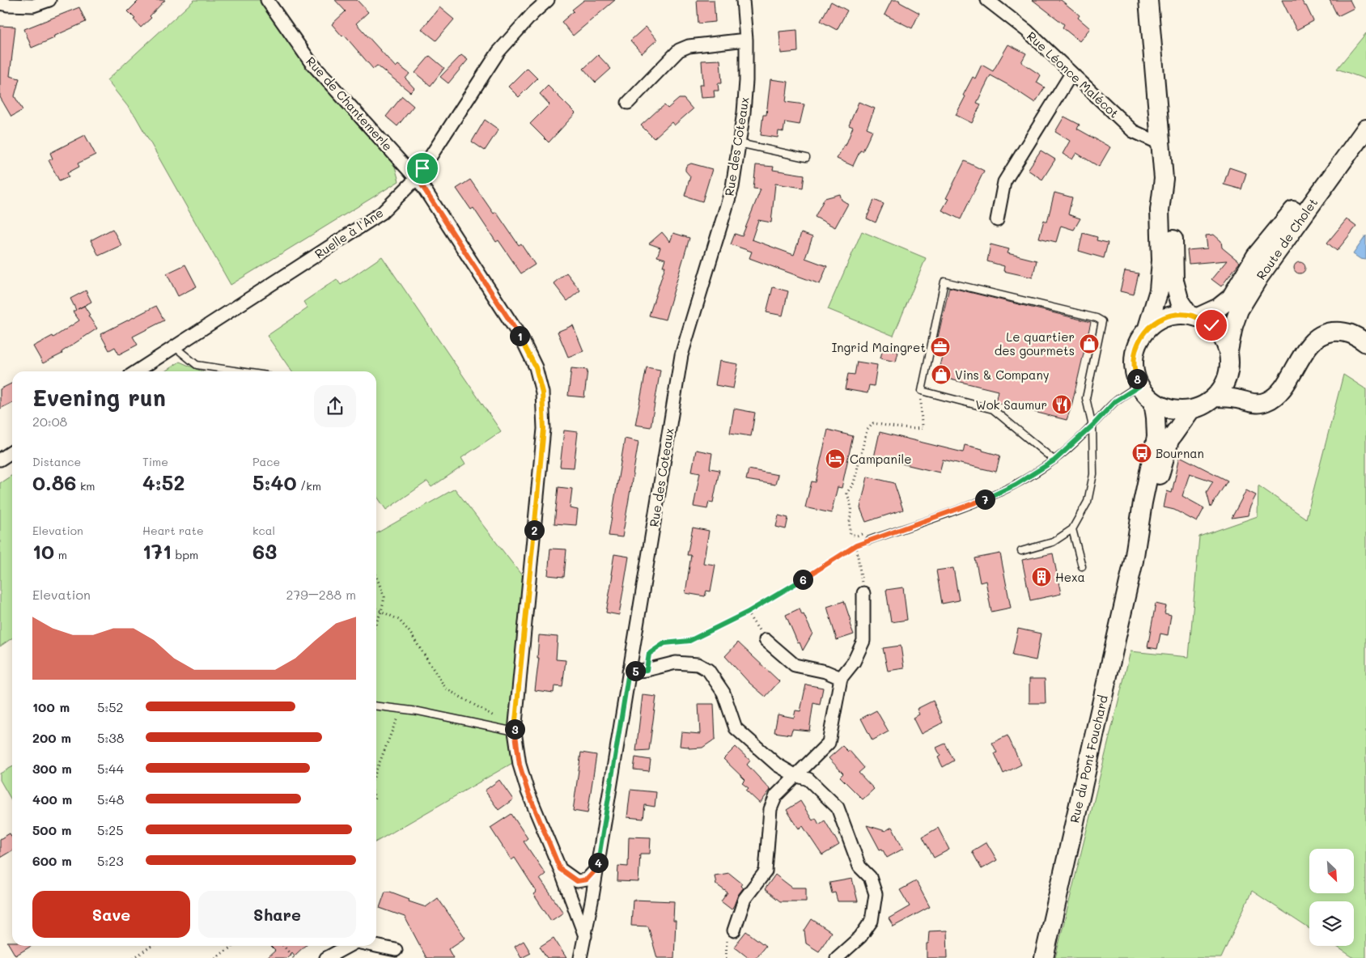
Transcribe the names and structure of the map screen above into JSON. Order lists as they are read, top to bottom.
{
  "streets": {
    "main road": ["Route de Cholet", "Rue du Pont Fouchard"],
    "street": [
      "Rue Léonce Malécot",
      "Rue de Chantemerle",
      "Rue des Coteaux",
      "Ruelle à l'Ane"
    ]
  },
  "crossings": [
    ["Rue de Chantemerle", "Rue des Coteaux"],
    ["Rue de Chantemerle", "Ruelle à l'Ane"],
    ["Route de Cholet", "Rue du Pont Fouchard"]
  ],
  "places": {
    "shop": ["Le quartier des gourmets", "Vins & Company"],
    "office": ["Ingrid Maingret"],
    "restaurant": ["Wok Saumur"],
    "bus stop": ["Bournan"],
    "hotel": ["Campanile"],
    "building": ["Hexa"]
  },
  "north": "bottom right",
  "page": {
    "pins": [
      "1",
      "8",
      "7",
      "2",
      "6",
      "5",
      "3",
      "4"
    ],
    "heading": ["Evening run", "20:08"],
    "stats": [
      ["Distance", "0.86 km"],
      ["Time", "4:52"],
      ["Pace", "5:40 /km"],
      ["Elevation", "10 m"],
      ["Heart rate", "171 bpm"],
      ["kcal", "63"]
    ],
    "chart": ["Elevation", "279–288 m"],
    "list": [
      {
        "name": "100 m",
        "note": "5:52"
      },
      {
        "name": "200 m",
        "note": "5:38"
      },
      {
        "name": "300 m",
        "note": "5:44"
      },
      {
        "name": "400 m",
        "note": "5:48"
      },
      {
        "name": "500 m",
        "note": "5:25"
      },
      {
        "name": "600 m",
        "note": "5:23"
      }
    ],
    "buttons": ["Save", "Share"]
  }
}
